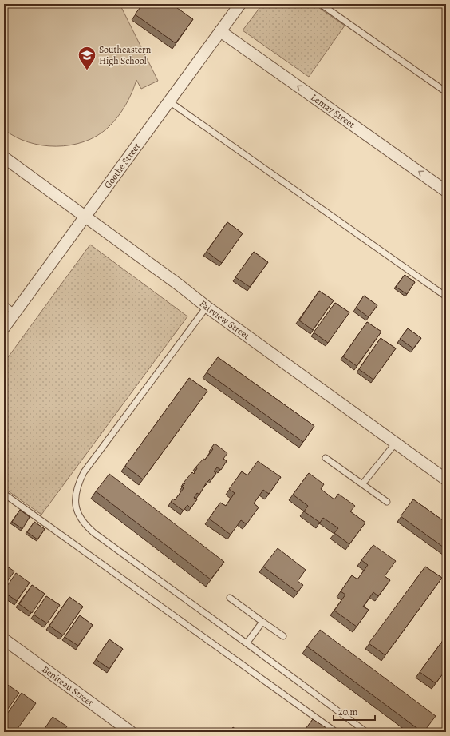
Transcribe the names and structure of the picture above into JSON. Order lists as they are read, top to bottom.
{
  "streets": {
    "street": [
      "Lemay Street",
      "Goethe Street",
      "Fairview Street",
      "Beniteau Street"
    ]
  },
  "crossings": [
    ["Lemay Street", "Goethe Street"],
    ["Goethe Street", "Fairview Street"]
  ],
  "one_way": ["Lemay Street"],
  "places": {
    "school or university": ["Southeastern High School"]
  },
  "scale_bar": "20 m"
}
